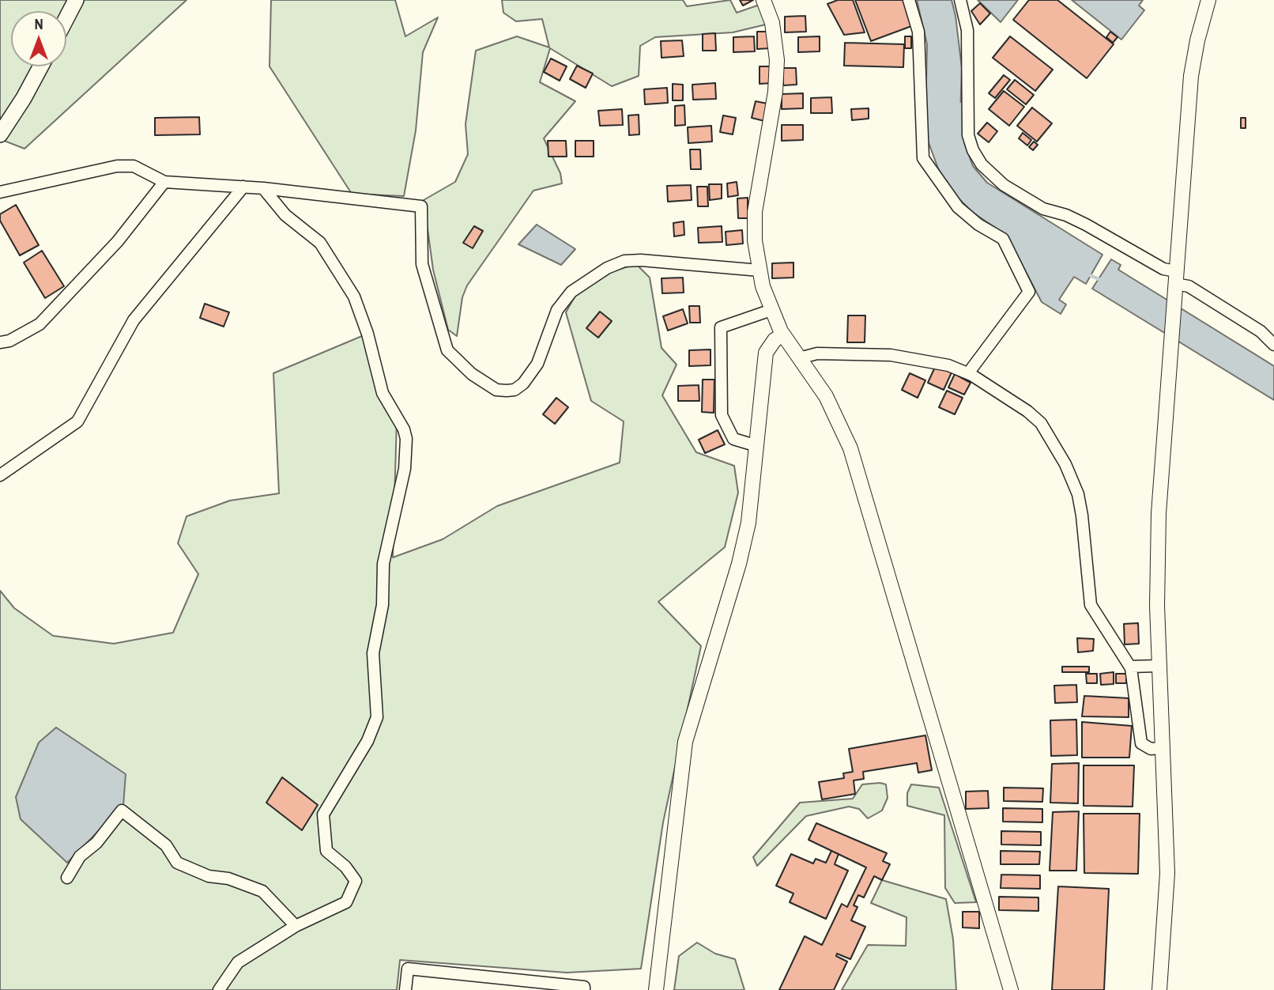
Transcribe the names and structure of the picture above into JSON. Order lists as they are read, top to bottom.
{
  "north": "top"
}
